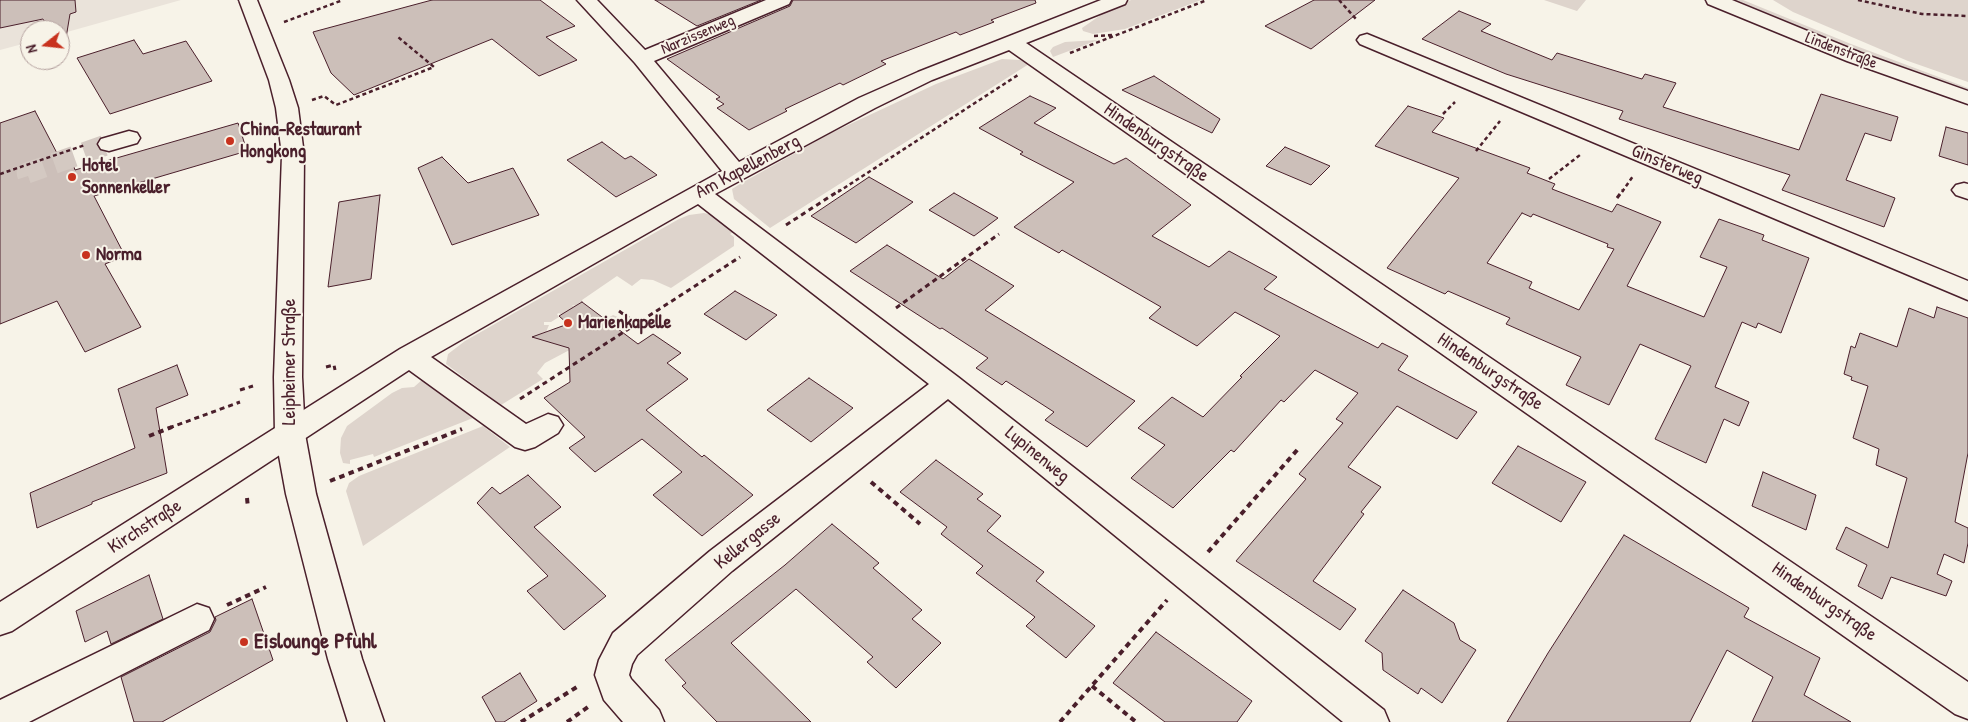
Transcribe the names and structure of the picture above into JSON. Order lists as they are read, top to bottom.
{
  "streets": {
    "street": [
      "Narzissenweg",
      "Lindenstraße",
      "Hindenburgstraße",
      "Ginsterweg",
      "Am Kapellenberg",
      "Leipheimer Straße",
      "Lupinenweg",
      "Kirchstraße",
      "Kellergasse"
    ]
  },
  "crossings": [
    ["Narzissenweg", "Am Kapellenberg"],
    ["Hindenburgstraße", "Am Kapellenberg"],
    ["Am Kapellenberg", "Leipheimer Straße"],
    ["Am Kapellenberg", "Lupinenweg"],
    ["Am Kapellenberg", "Kirchstraße"],
    ["Leipheimer Straße", "Kirchstraße"],
    ["Lupinenweg", "Kellergasse"]
  ],
  "places": [
    "China-Restaurant Hongkong",
    "Hotel Sonnenkeller",
    "Norma",
    "Marienkapelle",
    "Eislounge Pfuhl"
  ],
  "north": "left"
}
